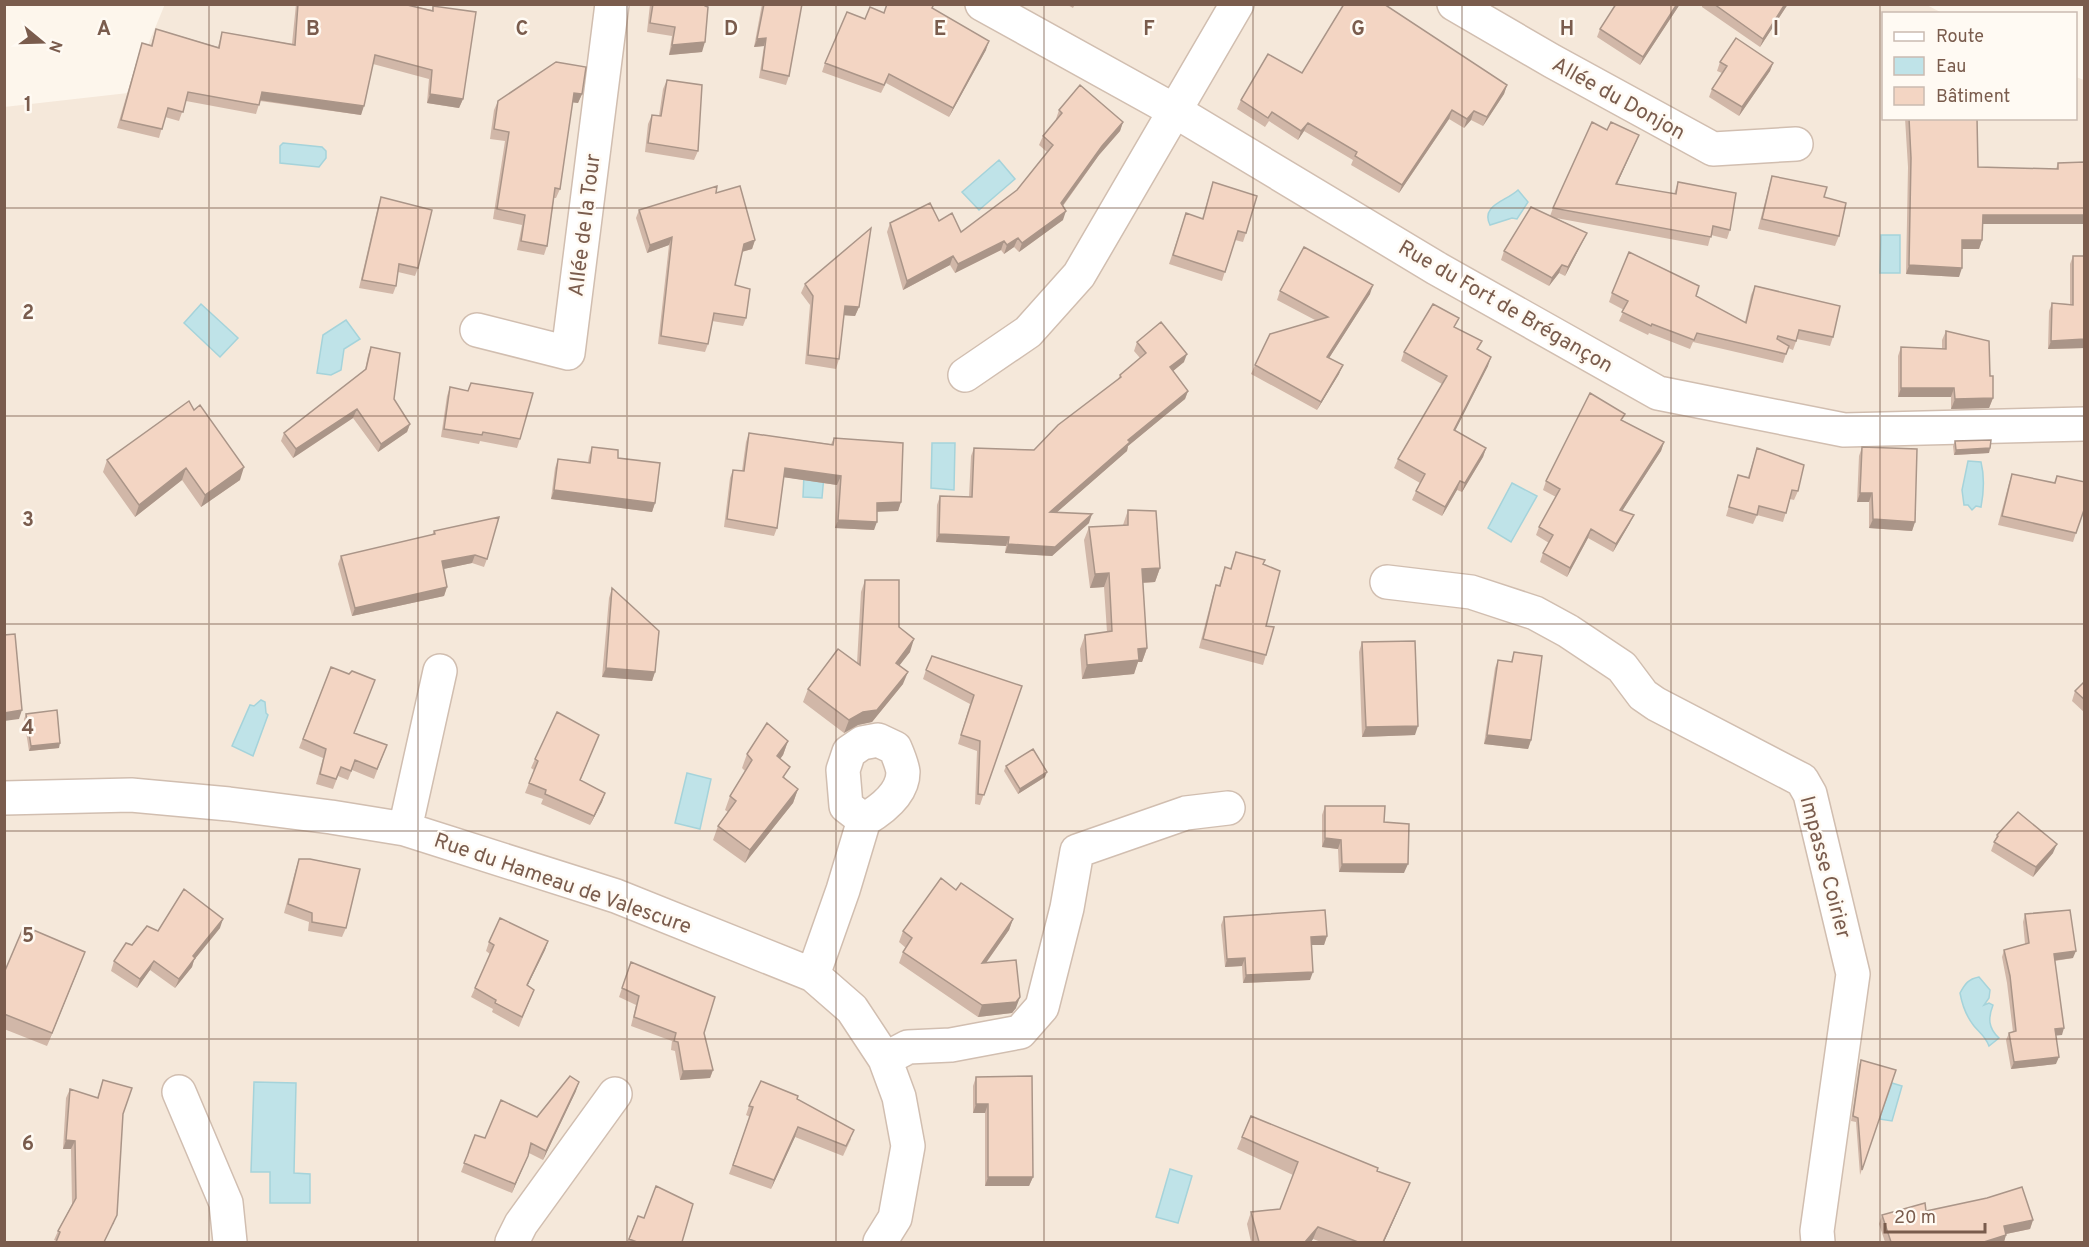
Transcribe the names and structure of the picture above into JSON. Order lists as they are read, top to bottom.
{
  "streets": {
    "street": [
      "Allée du Donjon",
      "Allée de la Tour",
      "Rue du Fort de Brégançon",
      "Impasse Coirier",
      "Rue du Hameau de Valescure"
    ]
  },
  "legend": ["Route", "Eau", "Bâtiment"],
  "scale_bar": "20 m",
  "north": "right",
  "grid": {
    "columns": [
      "A",
      "B",
      "C",
      "D",
      "E",
      "F",
      "G",
      "H",
      "I"
    ],
    "rows": [
      "1",
      "2",
      "3",
      "4",
      "5",
      "6"
    ]
  }
}
